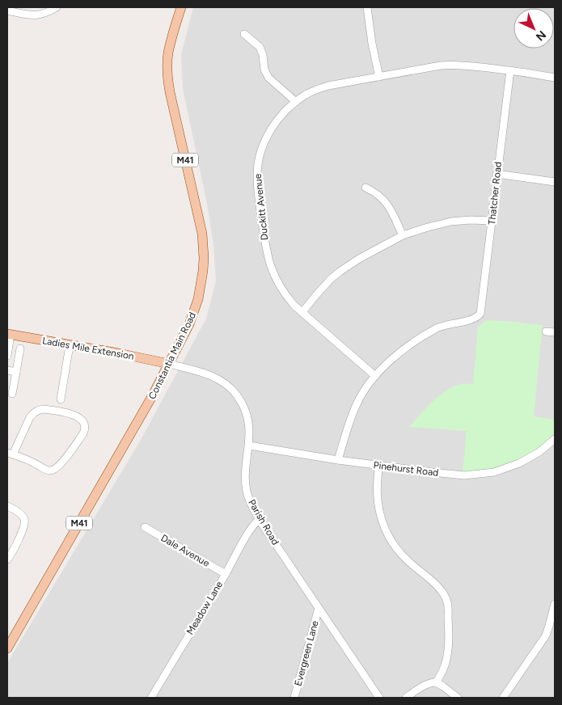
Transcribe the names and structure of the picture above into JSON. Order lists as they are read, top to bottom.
{
  "streets": {
    "main road": ["M41", "Ladies Mile Extension", "Constantia Main Road"],
    "street": [
      "Thatcher Road",
      "Duckitt Avenue",
      "Pinehurst Road",
      "Parish Road",
      "Dale Avenue",
      "Meadow Lane",
      "Evergreen Lane"
    ]
  },
  "crossings": [
    ["Thatcher Road", "Duckitt Avenue"],
    ["Ladies Mile Extension", "Constantia Main Road"],
    ["Ladies Mile Extension", "Parish Road"],
    ["Constantia Main Road", "Parish Road"],
    ["Pinehurst Road", "Parish Road"],
    ["Parish Road", "Meadow Lane"],
    ["Parish Road", "Evergreen Lane"],
    ["Dale Avenue", "Meadow Lane"]
  ],
  "north": "bottom right"
}
